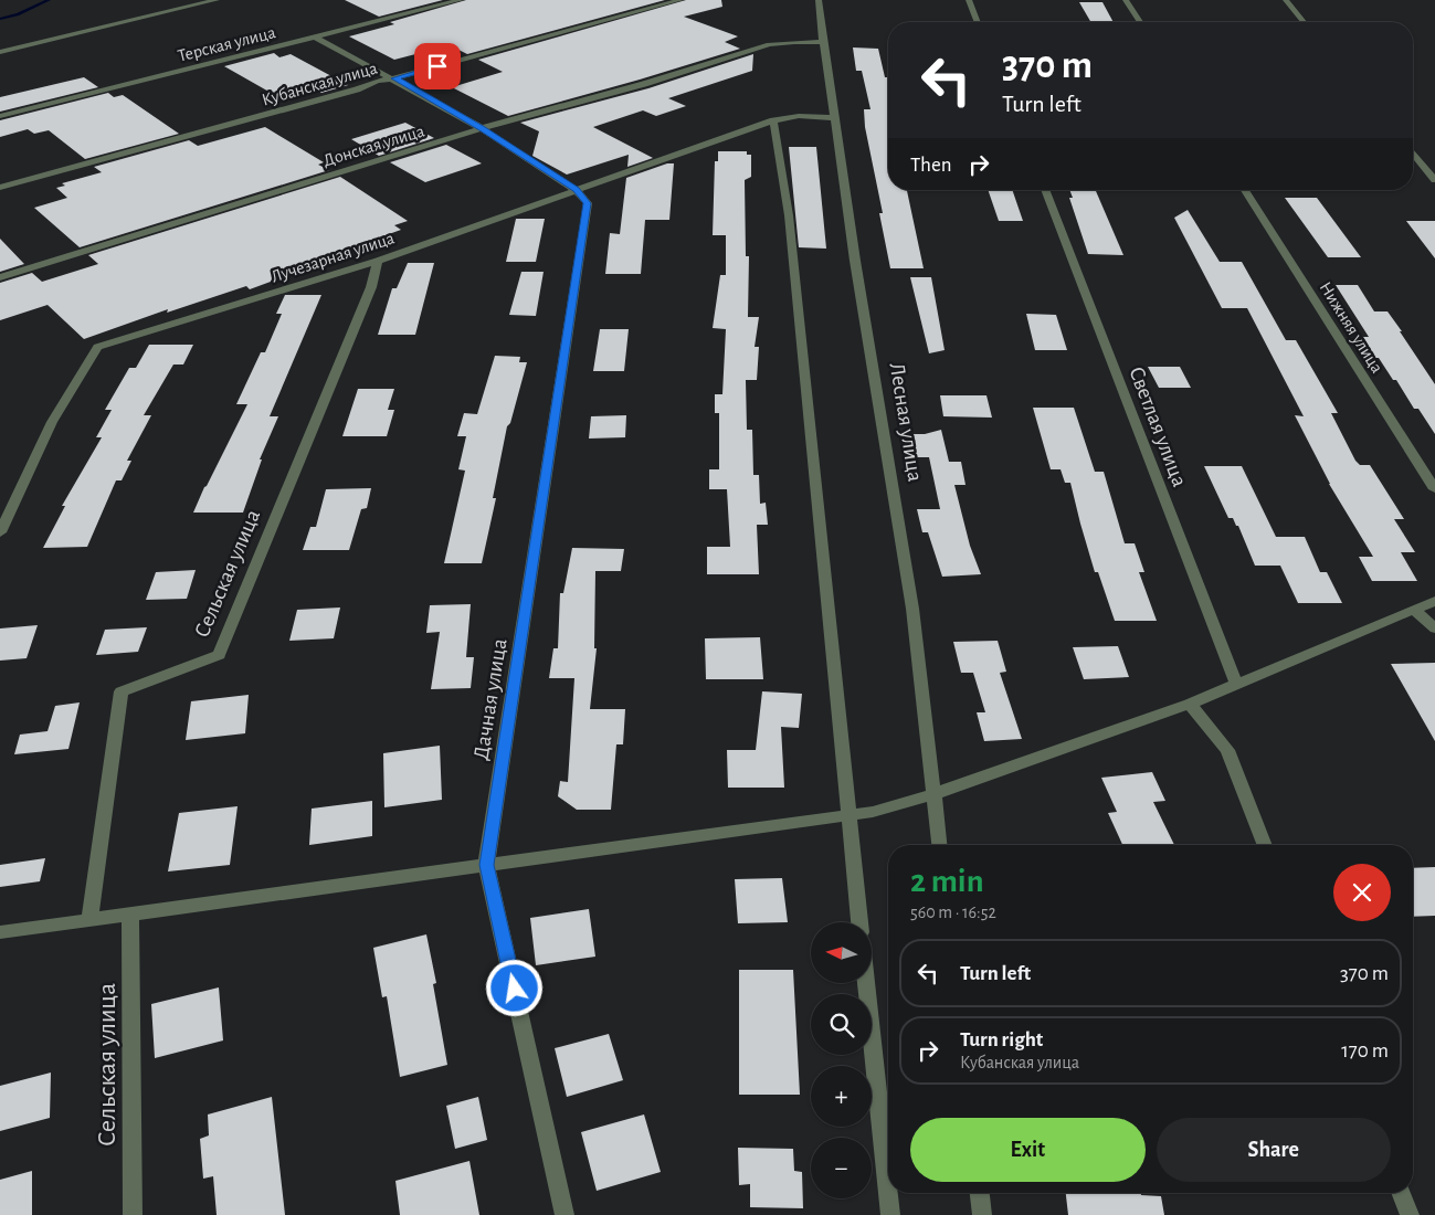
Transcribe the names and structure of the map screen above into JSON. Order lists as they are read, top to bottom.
{
  "streets": {
    "street": [
      "Терская улица",
      "Кубанская улица",
      "Донская улица",
      "Лучезарная улица",
      "Нижняя улица",
      "Лесная улица",
      "Светлая улица",
      "Сельская улица",
      "Дачная улица"
    ]
  },
  "crossings": [
    ["Донская улица", "Лесная улица"],
    ["Лучезарная улица", "Лесная улица"],
    ["Лучезарная улица", "Сельская улица"],
    ["Лучезарная улица", "Дачная улица"]
  ],
  "north": "left",
  "page": {
    "turn": ["370 m", "Turn left"],
    "then": "Then",
    "heading": ["2 min", "560 m · 16:52"],
    "map_buttons": ["+", "−"],
    "list": [
      {
        "name": "Turn left",
        "value": "370 m"
      },
      {
        "name": "Turn right",
        "note": "Кубанская улица",
        "value": "170 m"
      }
    ],
    "buttons": ["Exit", "Share"]
  }
}
